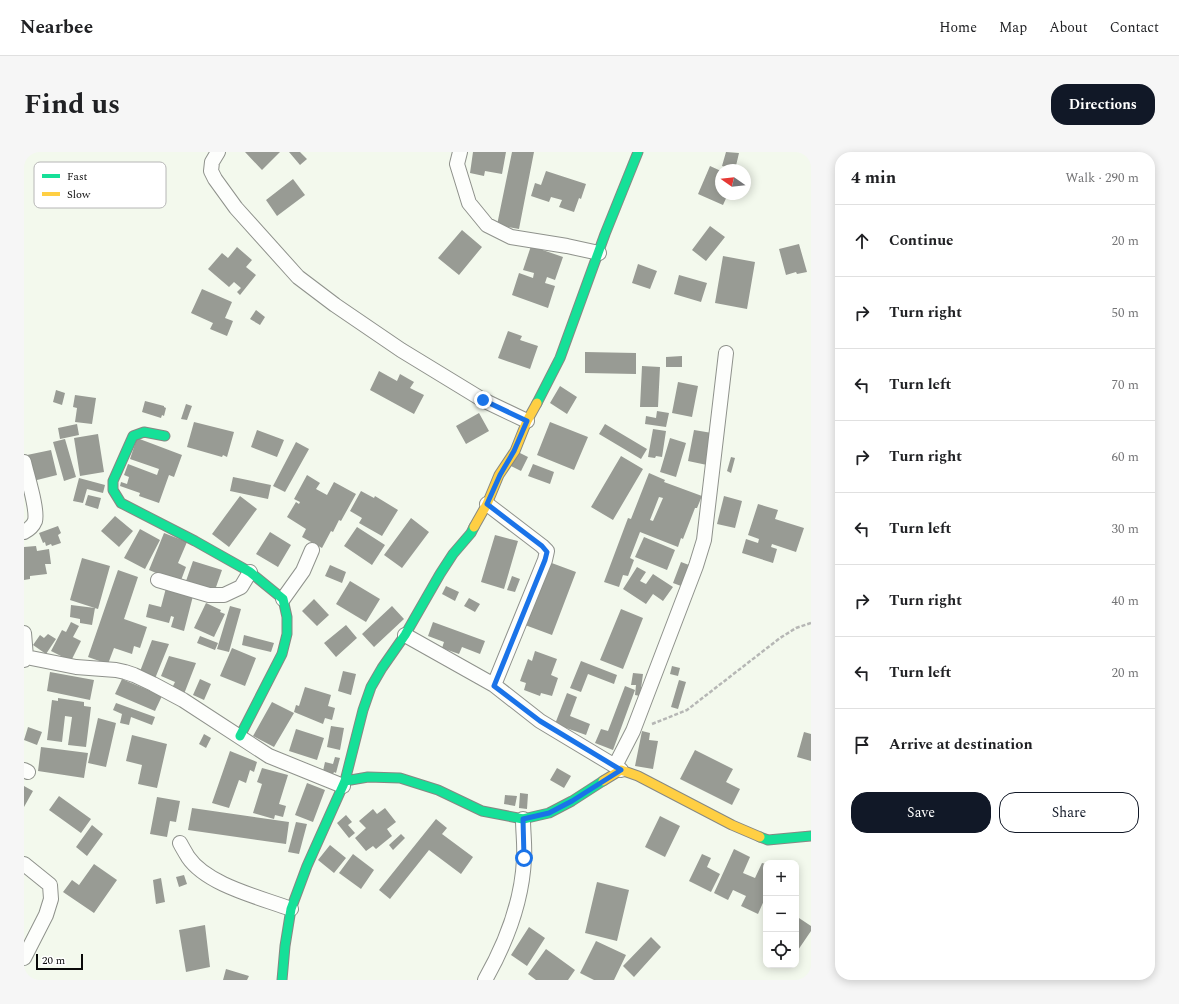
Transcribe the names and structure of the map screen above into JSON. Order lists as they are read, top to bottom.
{
  "legend": ["Fast", "Slow"],
  "scale_bar": "20 m",
  "north": "left",
  "page": {
    "header": "Nearbee",
    "nav": [
      "Home",
      "Map",
      "About",
      "Contact"
    ],
    "title": "Find us",
    "buttons": [
      "Directions",
      ["Save", "Share"]
    ],
    "heading": ["4 min", "Walk · 290 m"],
    "list": [
      ["Continue", "20 m"],
      ["Turn right", "50 m"],
      ["Turn left", "70 m"],
      ["Turn right", "60 m"],
      ["Turn left", "30 m"],
      ["Turn right", "40 m"],
      ["Turn left", "20 m"],
      "Arrive at destination"
    ],
    "map_buttons": ["+", "−"],
    "scale": "20 m"
  }
}
